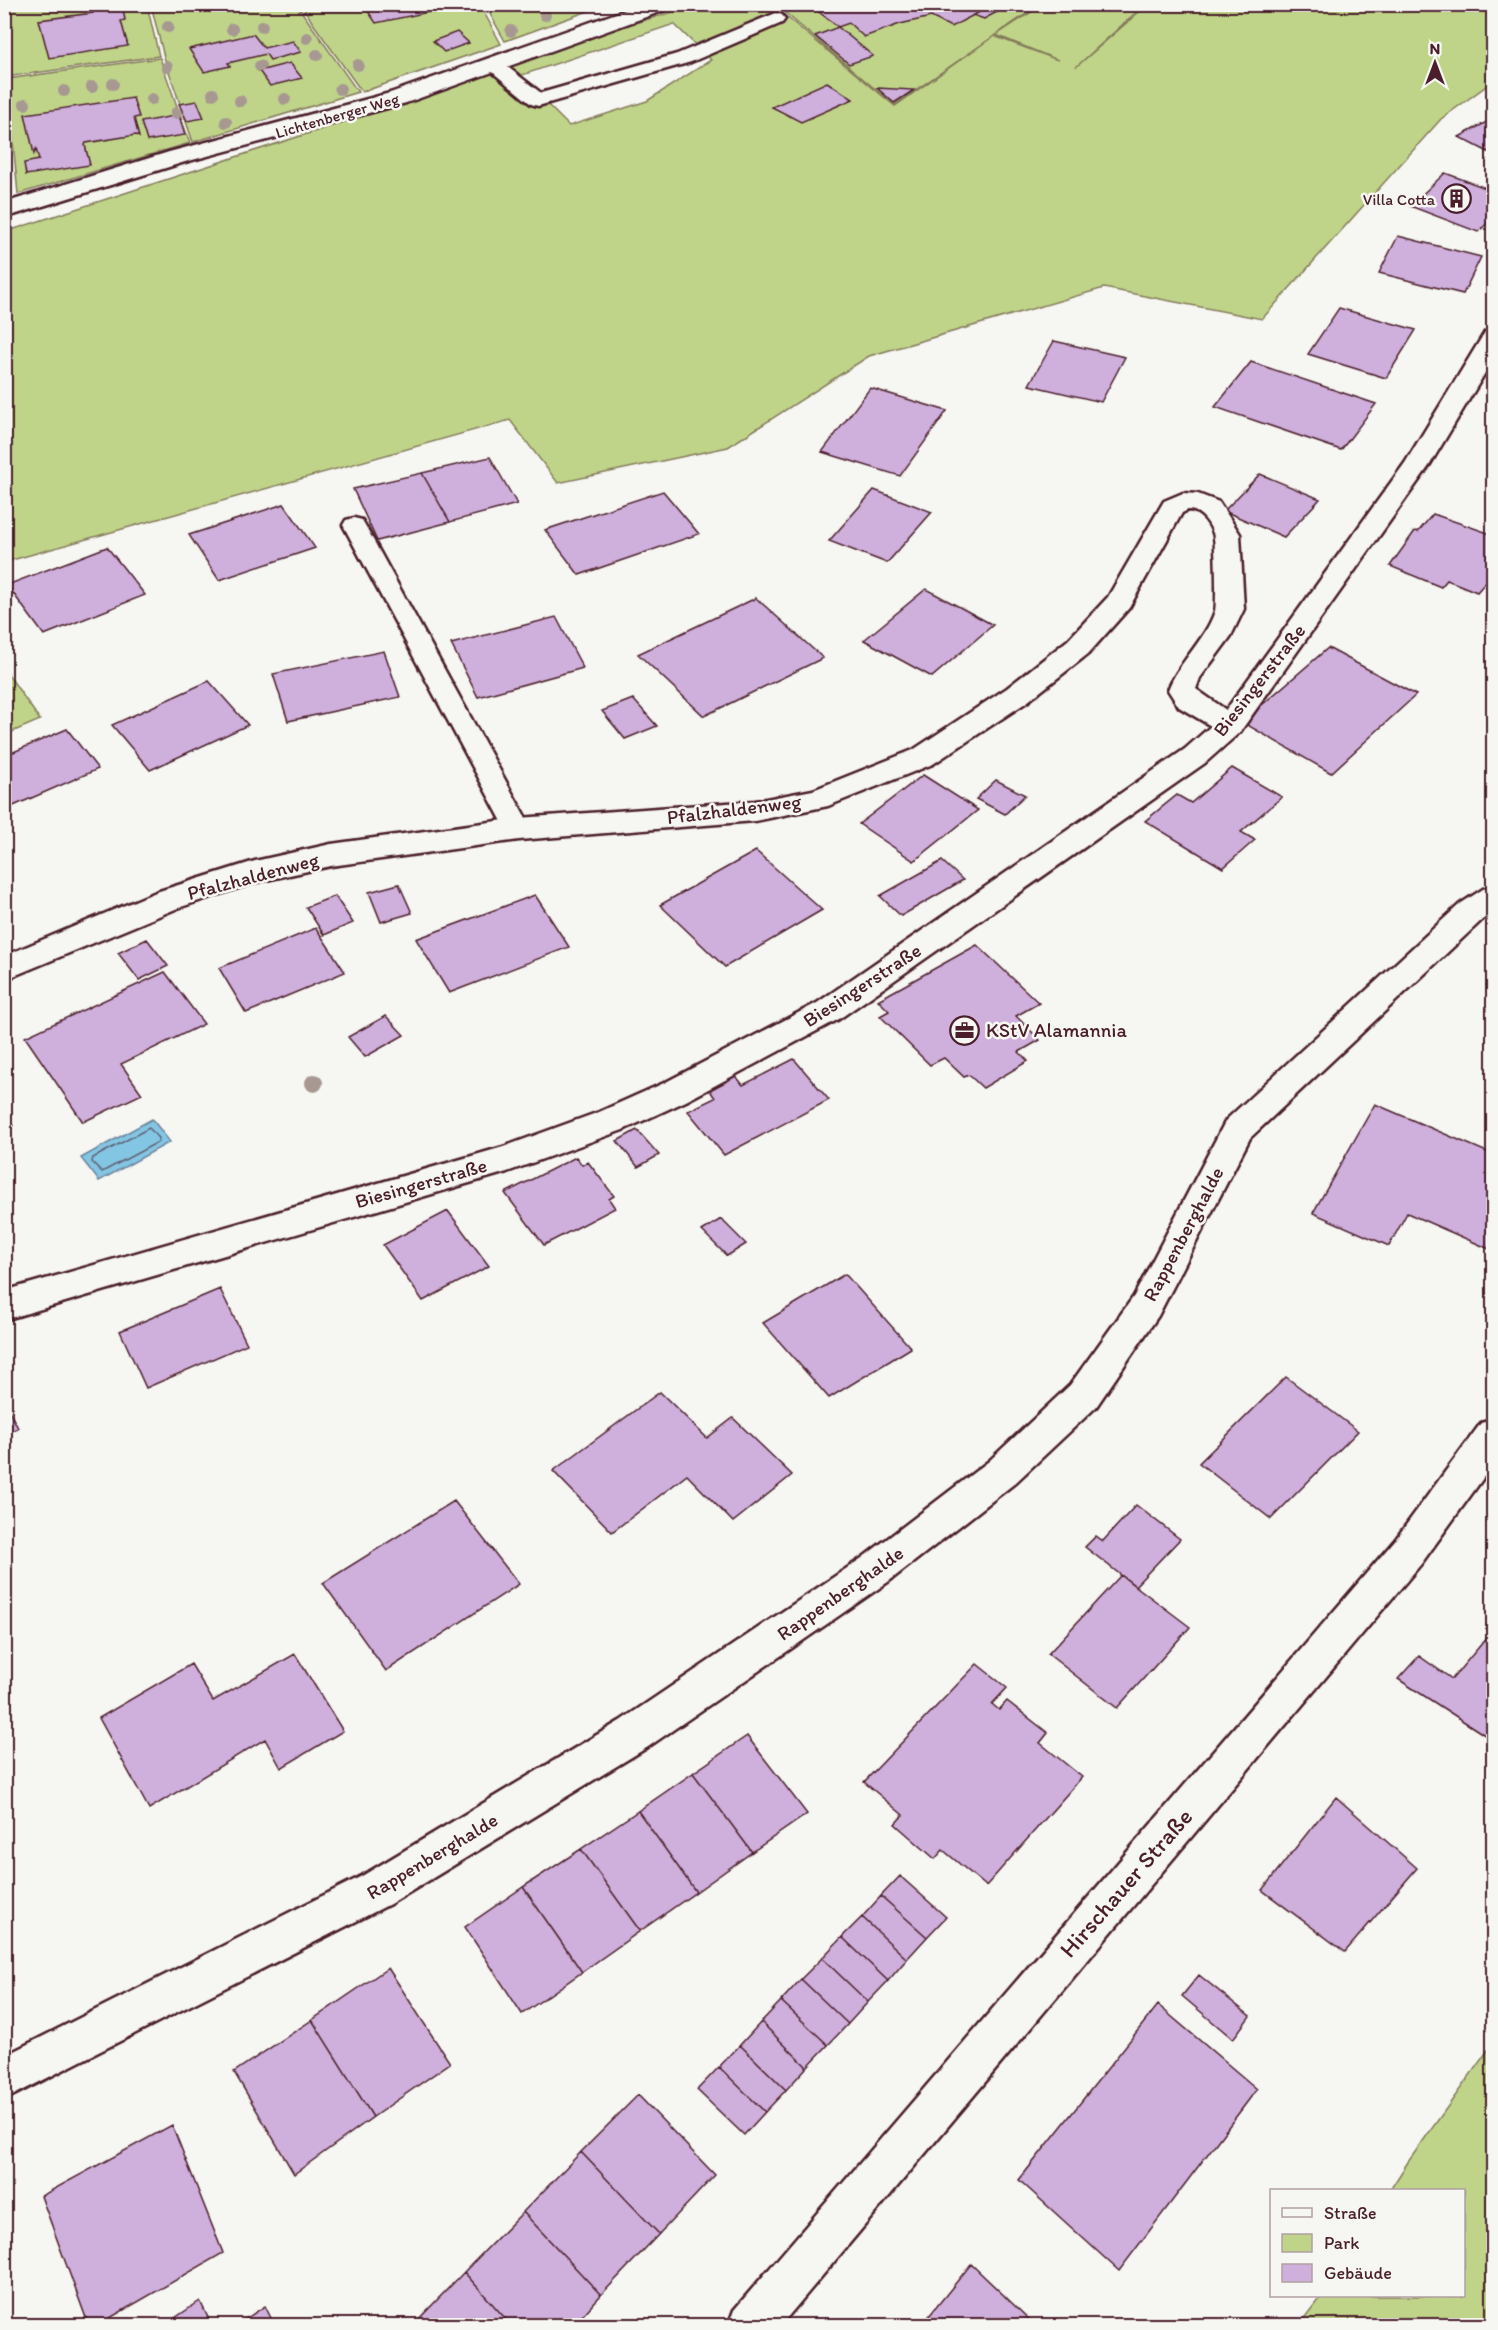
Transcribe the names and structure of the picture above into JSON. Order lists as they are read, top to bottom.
{
  "streets": {
    "street": [
      "Lichtenberger Weg",
      "Biesingerstraße",
      "Pfalzhaldenweg",
      "Rappenberghalde",
      "Hirschauer Straße"
    ]
  },
  "crossings": [
    ["Biesingerstraße", "Pfalzhaldenweg"]
  ],
  "places": {
    "building": ["Villa Cotta"],
    "office": ["KStV Alamannia"]
  },
  "legend": ["Straße", "Park", "Gebäude"],
  "north": "top"
}
